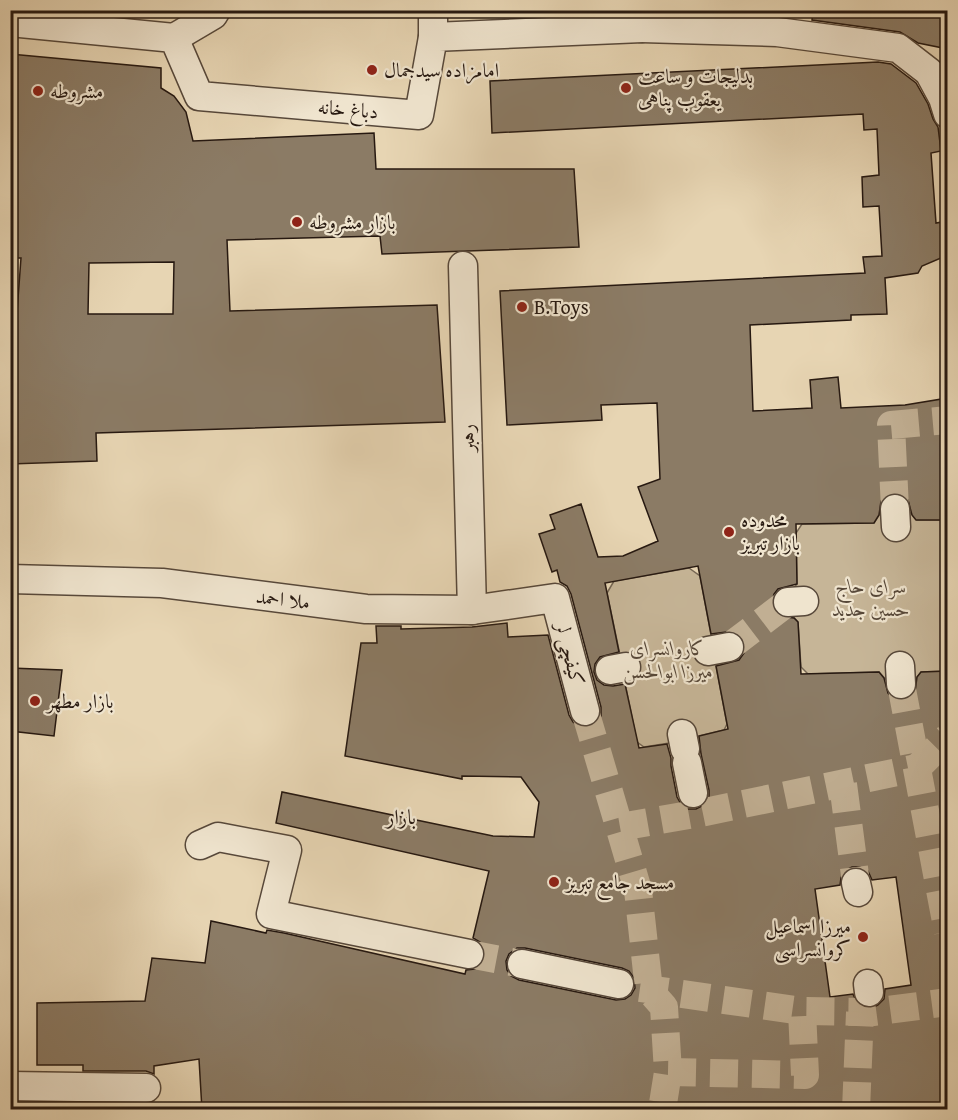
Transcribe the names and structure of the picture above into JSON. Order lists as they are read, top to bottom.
{
  "streets": {
    "street": [
      "دباغ خانه",
      "رهبر",
      "ملا احمد",
      "کیفچی لر"
    ]
  },
  "crossings": [
    ["رهبر", "ملا احمد"],
    ["ملا احمد", "کیفچی لر"]
  ],
  "districts": ["بازار"],
  "parks": ["سرای حاج حسین جدید", "کاروانسرای میرزا ابوالحسن"],
  "places": [
    "امامزاده سیدجمال",
    "بدلیجات و ساعت یعقوب پناهی",
    "مشروطه",
    "بازار مشروطه",
    "B.Toys",
    "محدوده بازار تبریز",
    "بازار مطهر",
    "مسجد جامع تبریز",
    "میرزا اسماعیل کروانسراسی"
  ]
}
